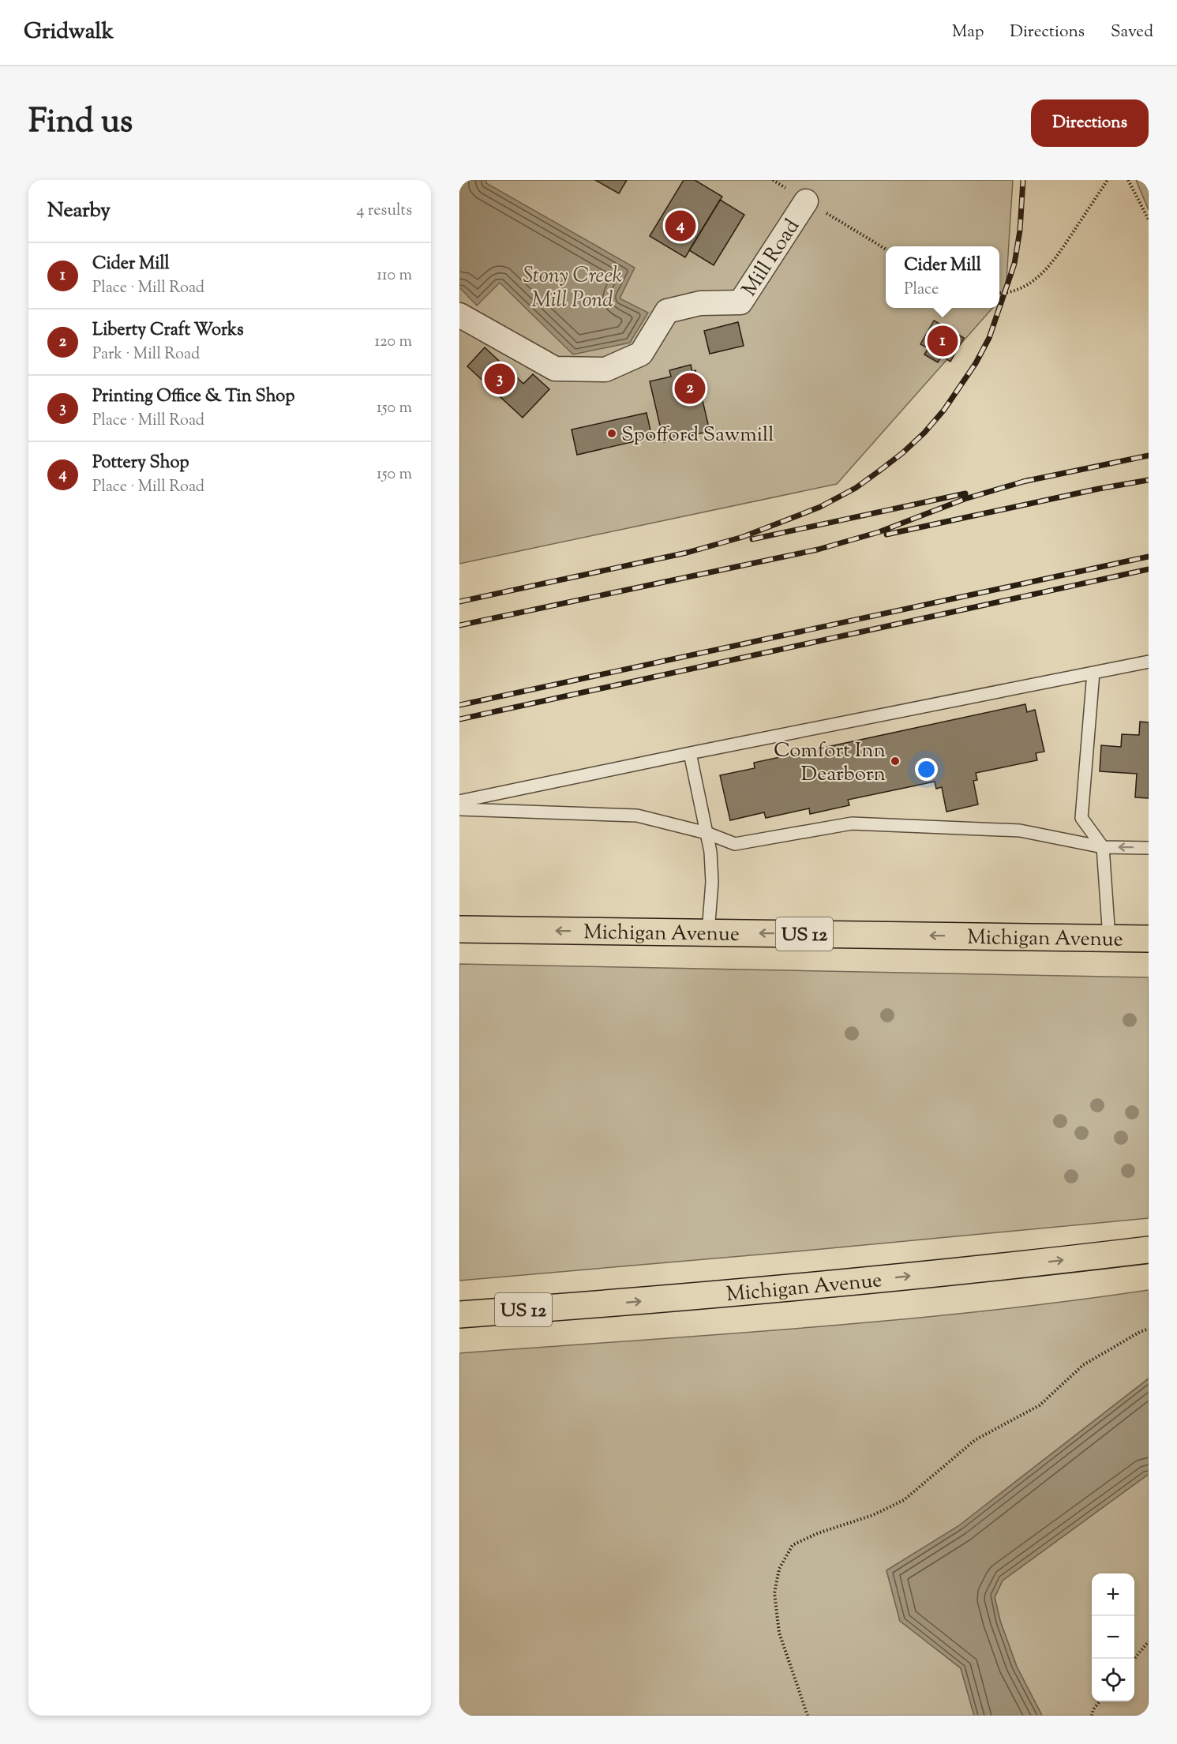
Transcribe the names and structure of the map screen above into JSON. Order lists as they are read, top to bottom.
{
  "streets": {
    "main road": ["Michigan Avenue", "US 12"],
    "street": ["Mill Road"]
  },
  "water": ["Stony Creek Mill Pond"],
  "places": ["Spofford Sawmill", "Comfort Inn Dearborn"],
  "page": {
    "header": "Gridwalk",
    "nav": ["Map", "Directions", "Saved"],
    "title": "Find us",
    "buttons": "Directions",
    "heading": ["Nearby", "4 results"],
    "pins": [
      "4",
      "1",
      "3",
      "2"
    ],
    "list": [
      {
        "mark": "1",
        "name": "Cider Mill",
        "note": "Place · Mill Road",
        "value": "110 m"
      },
      {
        "mark": "2",
        "name": "Liberty Craft Works",
        "note": "Park · Mill Road",
        "value": "120 m"
      },
      {
        "mark": "3",
        "name": "Printing Office & Tin Shop",
        "note": "Place · Mill Road",
        "value": "150 m"
      },
      {
        "mark": "4",
        "name": "Pottery Shop",
        "note": "Place · Mill Road",
        "value": "150 m"
      }
    ],
    "popup": ["Cider Mill", "Place"],
    "map_buttons": ["+", "−"]
  }
}
